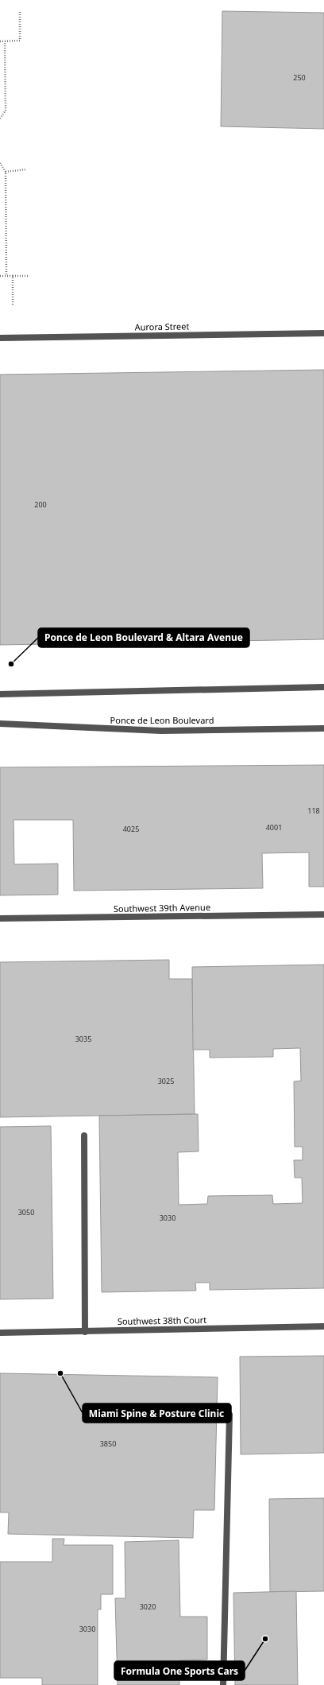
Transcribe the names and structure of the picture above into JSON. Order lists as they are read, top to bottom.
{
  "streets": {
    "street": [
      "Aurora Street",
      "Ponce de Leon Boulevard",
      "Southwest 39th Avenue",
      "Southwest 38th Court"
    ]
  },
  "places": ["Ponce de Leon Boulevard & Altara Avenue", "Miami Spine & Posture Clinic", "Formula One Sports Cars"],
  "house_numbers": [
    "250",
    "200",
    "118",
    "4001",
    "4025",
    "3035",
    "3025",
    "3050",
    "3030",
    "3850",
    "3020",
    "3030"
  ]
}
